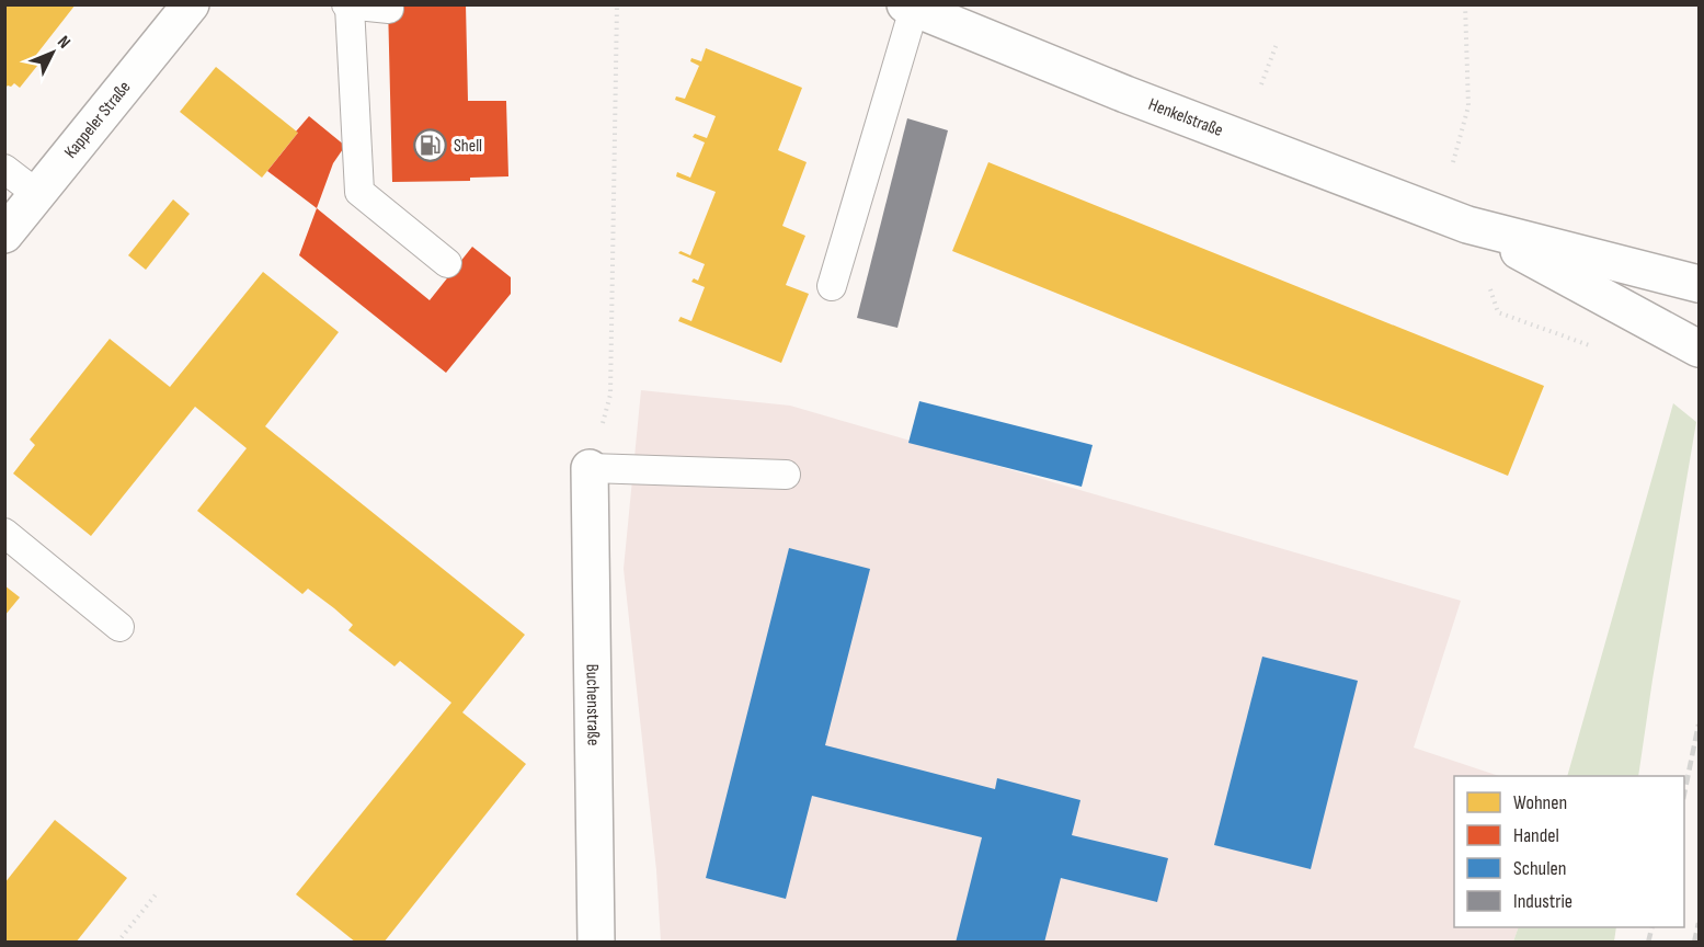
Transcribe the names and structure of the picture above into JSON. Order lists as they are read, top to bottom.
{
  "streets": {
    "street": ["Henkelstraße", "Kappeler Straße", "Buchenstraße"]
  },
  "places": {
    "fuel station": ["Shell"]
  },
  "legend": [
    "Wohnen",
    "Handel",
    "Schulen",
    "Industrie"
  ],
  "north": "top right"
}
